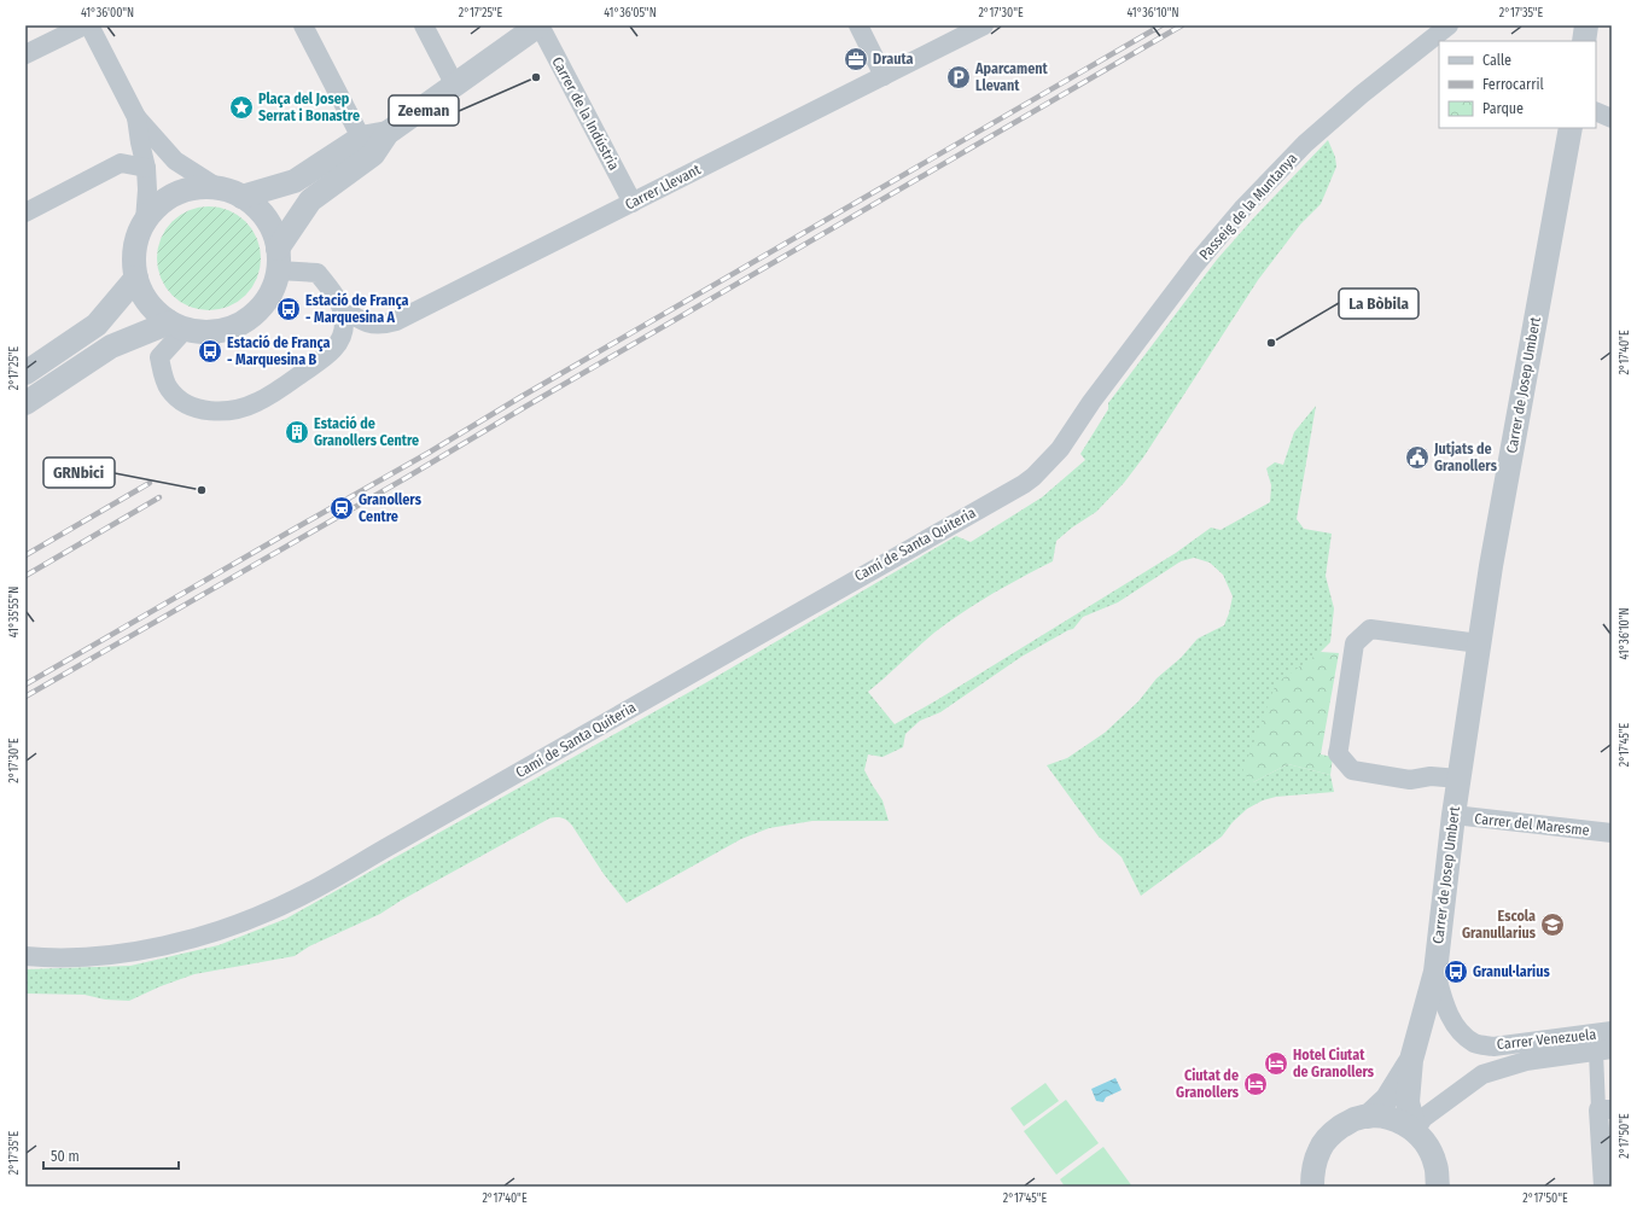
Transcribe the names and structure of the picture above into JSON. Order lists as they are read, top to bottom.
{
  "streets": {
    "street": [
      "Carrer de la Indústria",
      "Carrer Llevant",
      "Passeig de la Muntanya",
      "Carrer de Josep Umbert",
      "Camí de Santa Quiteria",
      "Carrer del Maresme",
      "Carrer Venezuela"
    ]
  },
  "crossings": [
    ["Carrer de la Indústria", "Carrer Llevant"],
    ["Passeig de la Muntanya", "Camí de Santa Quiteria"],
    ["Carrer de Josep Umbert", "Carrer del Maresme"],
    ["Carrer de Josep Umbert", "Carrer Venezuela"]
  ],
  "places": {
    "office": ["Drauta"],
    "other": ["Zeeman", "La Bòbila", "GRNbici"],
    "parking": ["Aparcament Llevant"],
    "place": ["Plaça del Josep Serrat i Bonastre"],
    "bus stop": ["Estació de França - Marquesina A", "Estació de França - Marquesina B", "Granul·larius"],
    "building": ["Estació de Granollers Centre"],
    "public building": ["Jutjats de Granollers"],
    "station": ["Granollers Centre"],
    "school or university": ["Escola Granullarius"],
    "hotel": ["Hotel Ciutat de Granollers", "Ciutat de Granollers"]
  },
  "legend": ["Calle", "Ferrocarril", "Parque"],
  "scale_bar": "50 m",
  "coordinates": [
    "41°36'00\"N",
    "2°17'25\"E",
    "41°36'05\"N",
    "2°17'30\"E",
    "41°36'10\"N",
    "2°17'35\"E",
    "2°17'40\"E",
    "41°35'55\"N",
    "2°17'45\"E",
    "2°17'50\"E"
  ]
}
